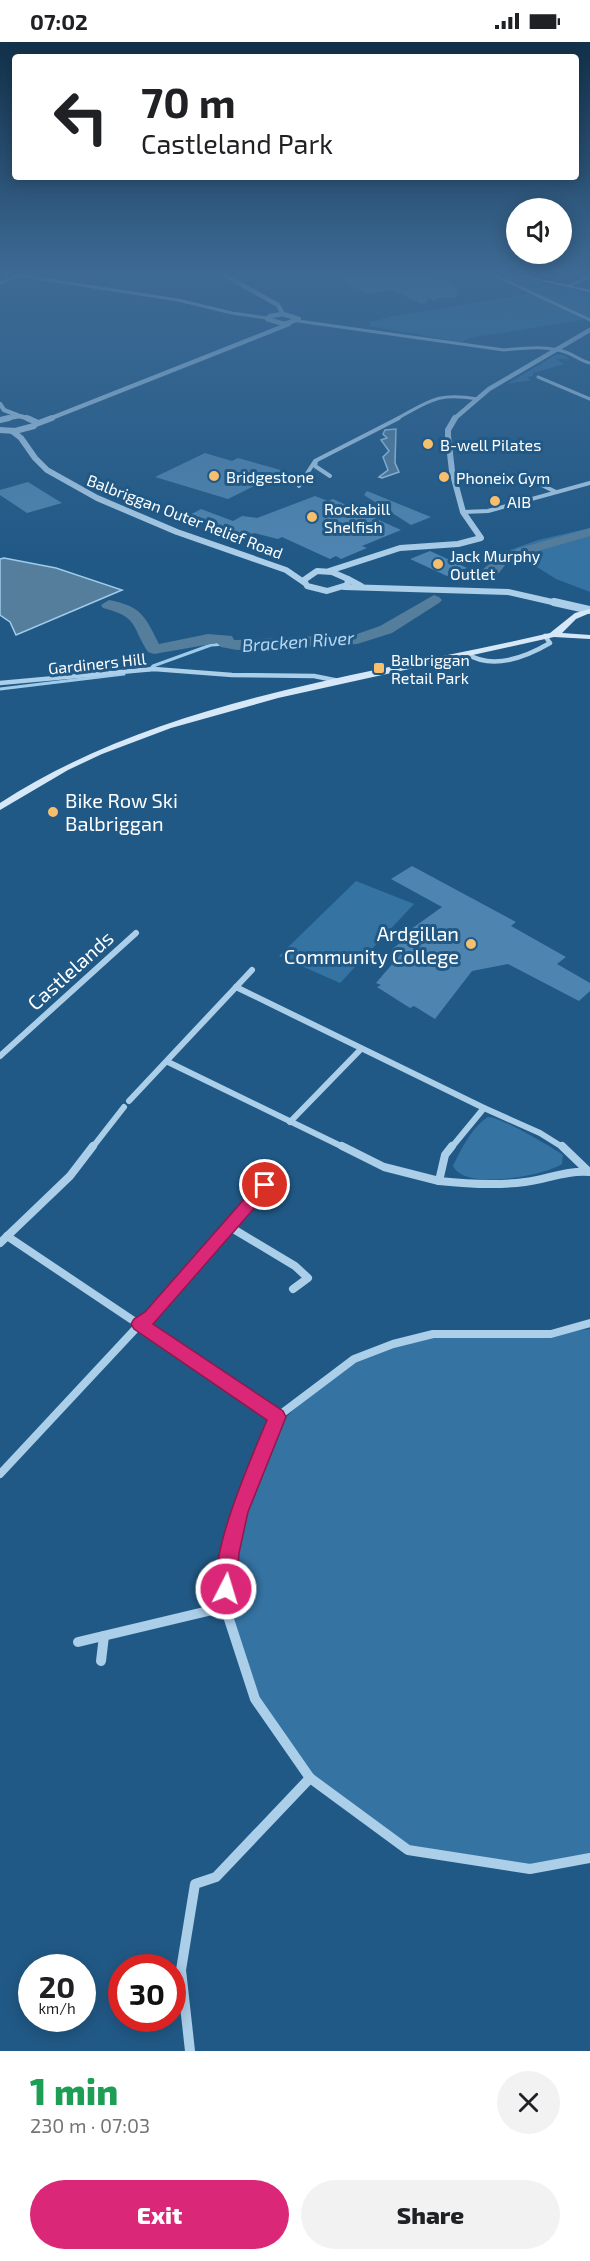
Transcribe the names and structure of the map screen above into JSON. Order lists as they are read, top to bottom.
{
  "streets": {
    "street": ["Balbriggan Outer Relief Road", "Gardiners Hill", "Castlelands"]
  },
  "water": ["Bracken River"],
  "places": {
    "other": [
      "B-well Pilates",
      "Bridgestone",
      "Phoneix Gym",
      "AIB",
      "Rockabill Shelfish",
      "Jack Murphy Outlet",
      "Bike Row Ski Balbriggan",
      "Ardgillan Community College"
    ],
    "transit": ["Balbriggan Retail Park"]
  },
  "page": {
    "status": "07:02",
    "turn": ["70 m", "Castleland Park"],
    "speed": "20 km/h",
    "limit": "30",
    "heading": ["1 min", "230 m · 07:03"],
    "buttons": ["Exit", "Share"]
  }
}
